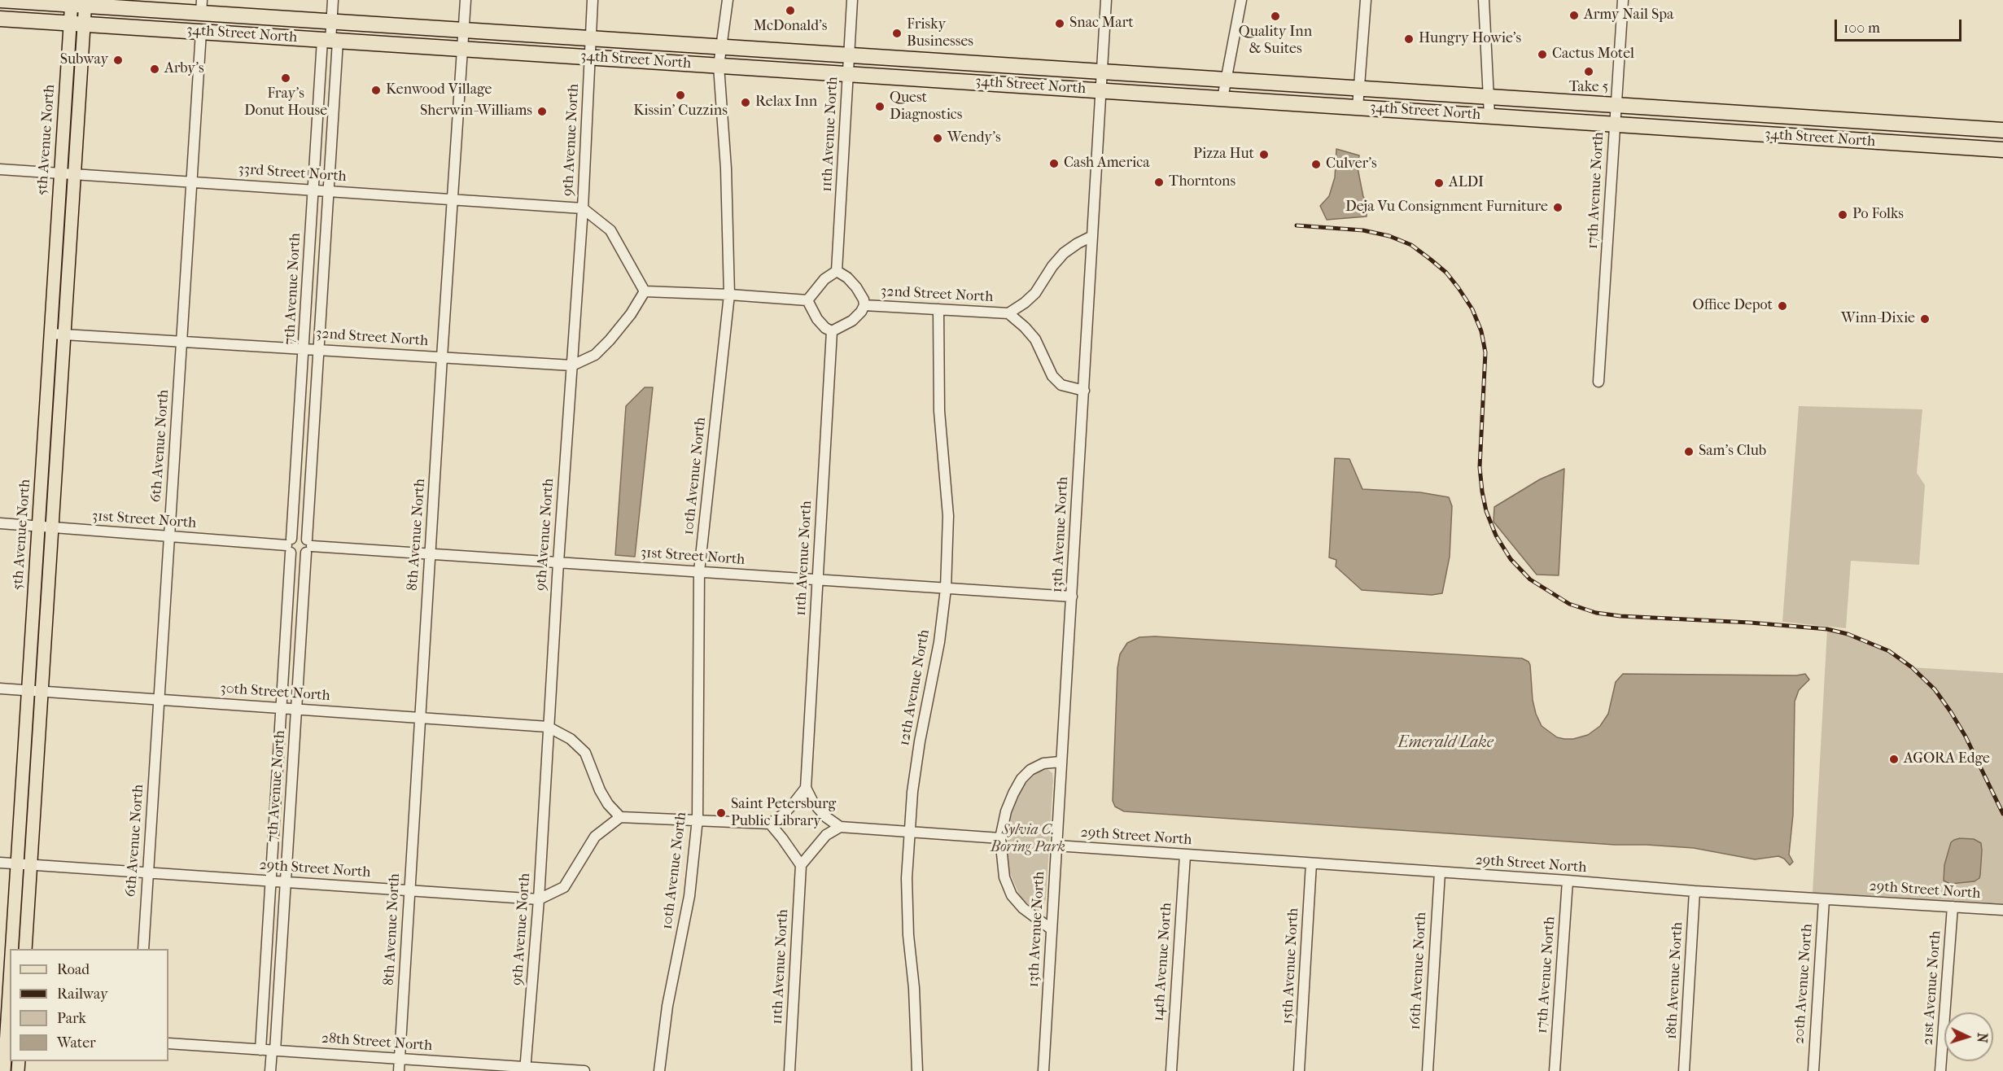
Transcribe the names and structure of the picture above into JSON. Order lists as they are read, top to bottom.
{
  "streets": {
    "highway": ["34th Street North"],
    "main road": ["5th Avenue North"],
    "street": [
      "11th Avenue North",
      "9th Avenue North",
      "33rd Street North",
      "17th Avenue North",
      "7th Avenue North",
      "32nd Street North",
      "6th Avenue North",
      "10th Avenue North",
      "31st Street North",
      "8th Avenue North",
      "13th Avenue North",
      "12th Avenue North",
      "30th Street North",
      "29th Street North",
      "14th Avenue North",
      "15th Avenue North",
      "16th Avenue North",
      "18th Avenue North",
      "20th Avenue North",
      "21st Avenue North",
      "28th Street North"
    ]
  },
  "crossings": [
    ["34th Street North", "11th Avenue North"],
    ["34th Street North", "5th Avenue North"],
    ["34th Street North", "9th Avenue North"],
    ["34th Street North", "17th Avenue North"],
    ["34th Street North", "7th Avenue North"],
    ["34th Street North", "6th Avenue North"],
    ["34th Street North", "10th Avenue North"],
    ["34th Street North", "8th Avenue North"],
    ["34th Street North", "13th Avenue North"],
    ["11th Avenue North", "32nd Street North"],
    ["11th Avenue North", "31st Street North"],
    ["5th Avenue North", "33rd Street North"],
    ["5th Avenue North", "32nd Street North"],
    ["5th Avenue North", "31st Street North"],
    ["5th Avenue North", "30th Street North"],
    ["5th Avenue North", "29th Street North"],
    ["9th Avenue North", "33rd Street North"],
    ["9th Avenue North", "32nd Street North"],
    ["9th Avenue North", "31st Street North"],
    ["9th Avenue North", "30th Street North"],
    ["9th Avenue North", "29th Street North"],
    ["9th Avenue North", "28th Street North"],
    ["33rd Street North", "7th Avenue North"],
    ["33rd Street North", "6th Avenue North"],
    ["33rd Street North", "8th Avenue North"],
    ["17th Avenue North", "29th Street North"],
    ["7th Avenue North", "32nd Street North"],
    ["7th Avenue North", "31st Street North"],
    ["7th Avenue North", "30th Street North"],
    ["7th Avenue North", "29th Street North"],
    ["7th Avenue North", "28th Street North"],
    ["32nd Street North", "6th Avenue North"],
    ["32nd Street North", "8th Avenue North"],
    ["32nd Street North", "13th Avenue North"],
    ["32nd Street North", "12th Avenue North"],
    ["6th Avenue North", "31st Street North"],
    ["6th Avenue North", "30th Street North"],
    ["6th Avenue North", "29th Street North"],
    ["10th Avenue North", "31st Street North"],
    ["31st Street North", "8th Avenue North"],
    ["31st Street North", "13th Avenue North"],
    ["31st Street North", "12th Avenue North"],
    ["8th Avenue North", "30th Street North"],
    ["8th Avenue North", "29th Street North"],
    ["8th Avenue North", "28th Street North"],
    ["13th Avenue North", "29th Street North"],
    ["29th Street North", "14th Avenue North"],
    ["29th Street North", "15th Avenue North"],
    ["29th Street North", "16th Avenue North"],
    ["29th Street North", "18th Avenue North"],
    ["29th Street North", "20th Avenue North"],
    ["29th Street North", "21st Avenue North"]
  ],
  "water": ["Emerald Lake"],
  "parks": ["Sylvia C. Boring Park"],
  "places": [
    "McDonald's",
    "Army Nail Spa",
    "Quality Inn & Suites",
    "Snac Mart",
    "Frisky Businesses",
    "Hungry Howie's",
    "Cactus Motel",
    "Subway",
    "Arby's",
    "Take 5",
    "Fray's Donut House",
    "Kenwood Village",
    "Kissin' Cuzzins",
    "Relax Inn",
    "Quest Diagnostics",
    "Sherwin-Williams",
    "Wendy's",
    "Pizza Hut",
    "Cash America",
    "Culver's",
    "Thorntons",
    "ALDI",
    "Deja Vu Consignment Furniture",
    "Po Folks",
    "Office Depot",
    "Winn-Dixie",
    "Sam's Club",
    "AGORA Edge",
    "Saint Petersburg Public Library"
  ],
  "legend": [
    "Road",
    "Railway",
    "Park",
    "Water"
  ],
  "scale_bar": "100 m",
  "north": "right"
}
